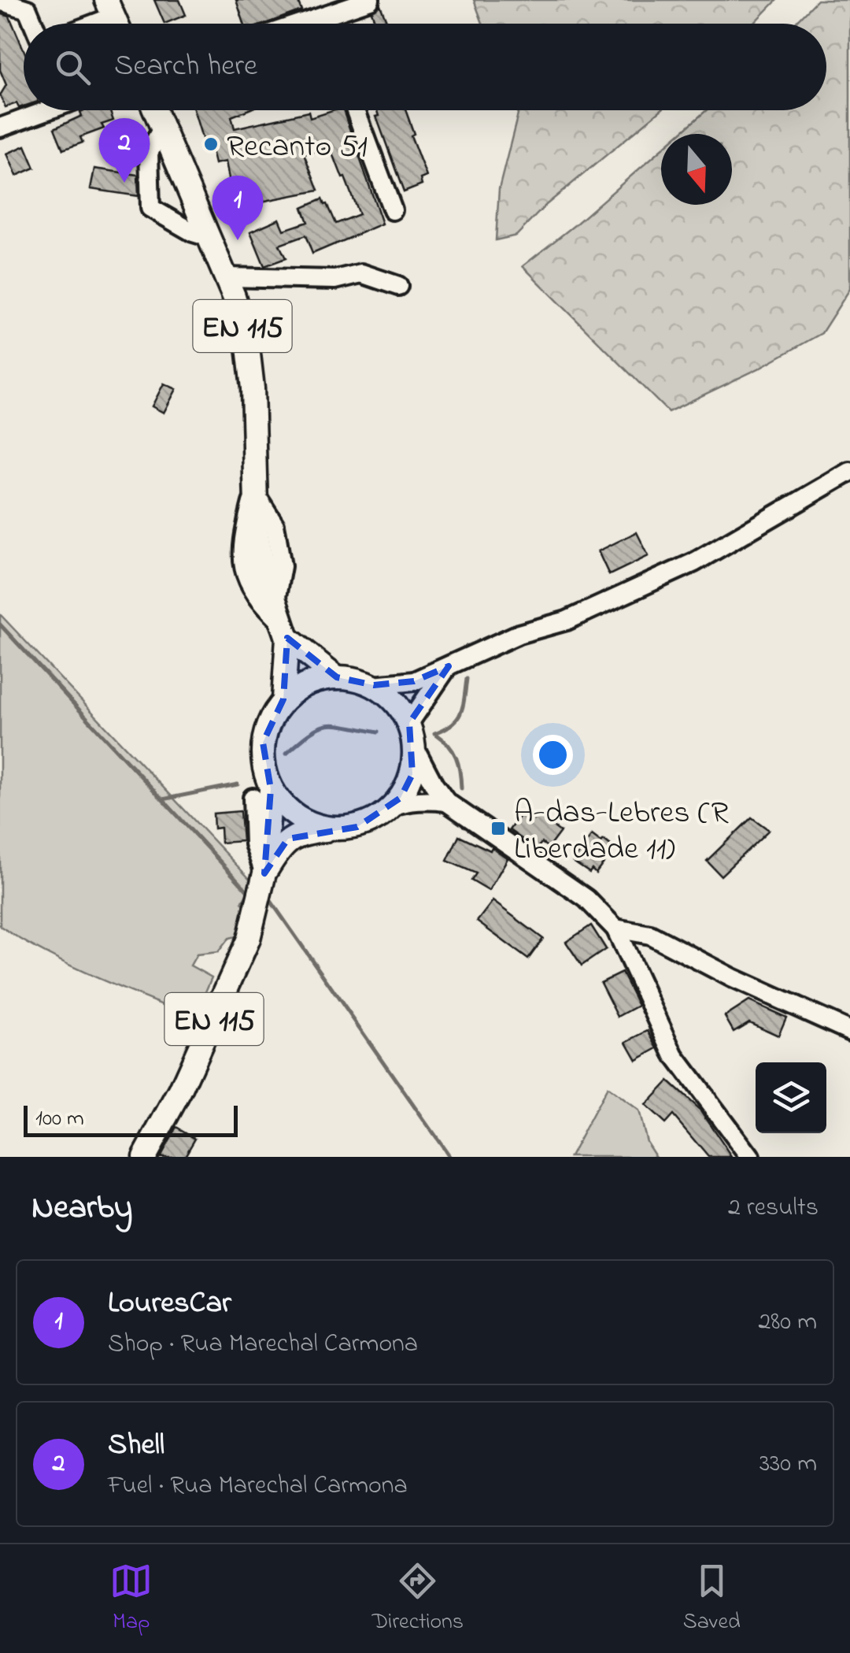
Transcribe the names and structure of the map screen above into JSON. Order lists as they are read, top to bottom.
{
  "streets": {
    "main road": ["EN 115"]
  },
  "places": {
    "other": ["Recanto 51"],
    "transit": ["A-das-Lebres (R Liberdade 11)"]
  },
  "scale_bar": "100 m",
  "north": "bottom",
  "page": {
    "search": "Search here",
    "pins": ["2", "1"],
    "scale": "100 m",
    "heading": ["Nearby", "2 results"],
    "list": [
      {
        "mark": "1",
        "name": "LouresCar",
        "note": "Shop · Rua Marechal Carmona",
        "value": "280 m"
      },
      {
        "mark": "2",
        "name": "Shell",
        "note": "Fuel · Rua Marechal Carmona",
        "value": "330 m"
      }
    ],
    "nav": ["Map", "Directions", "Saved"]
  }
}
